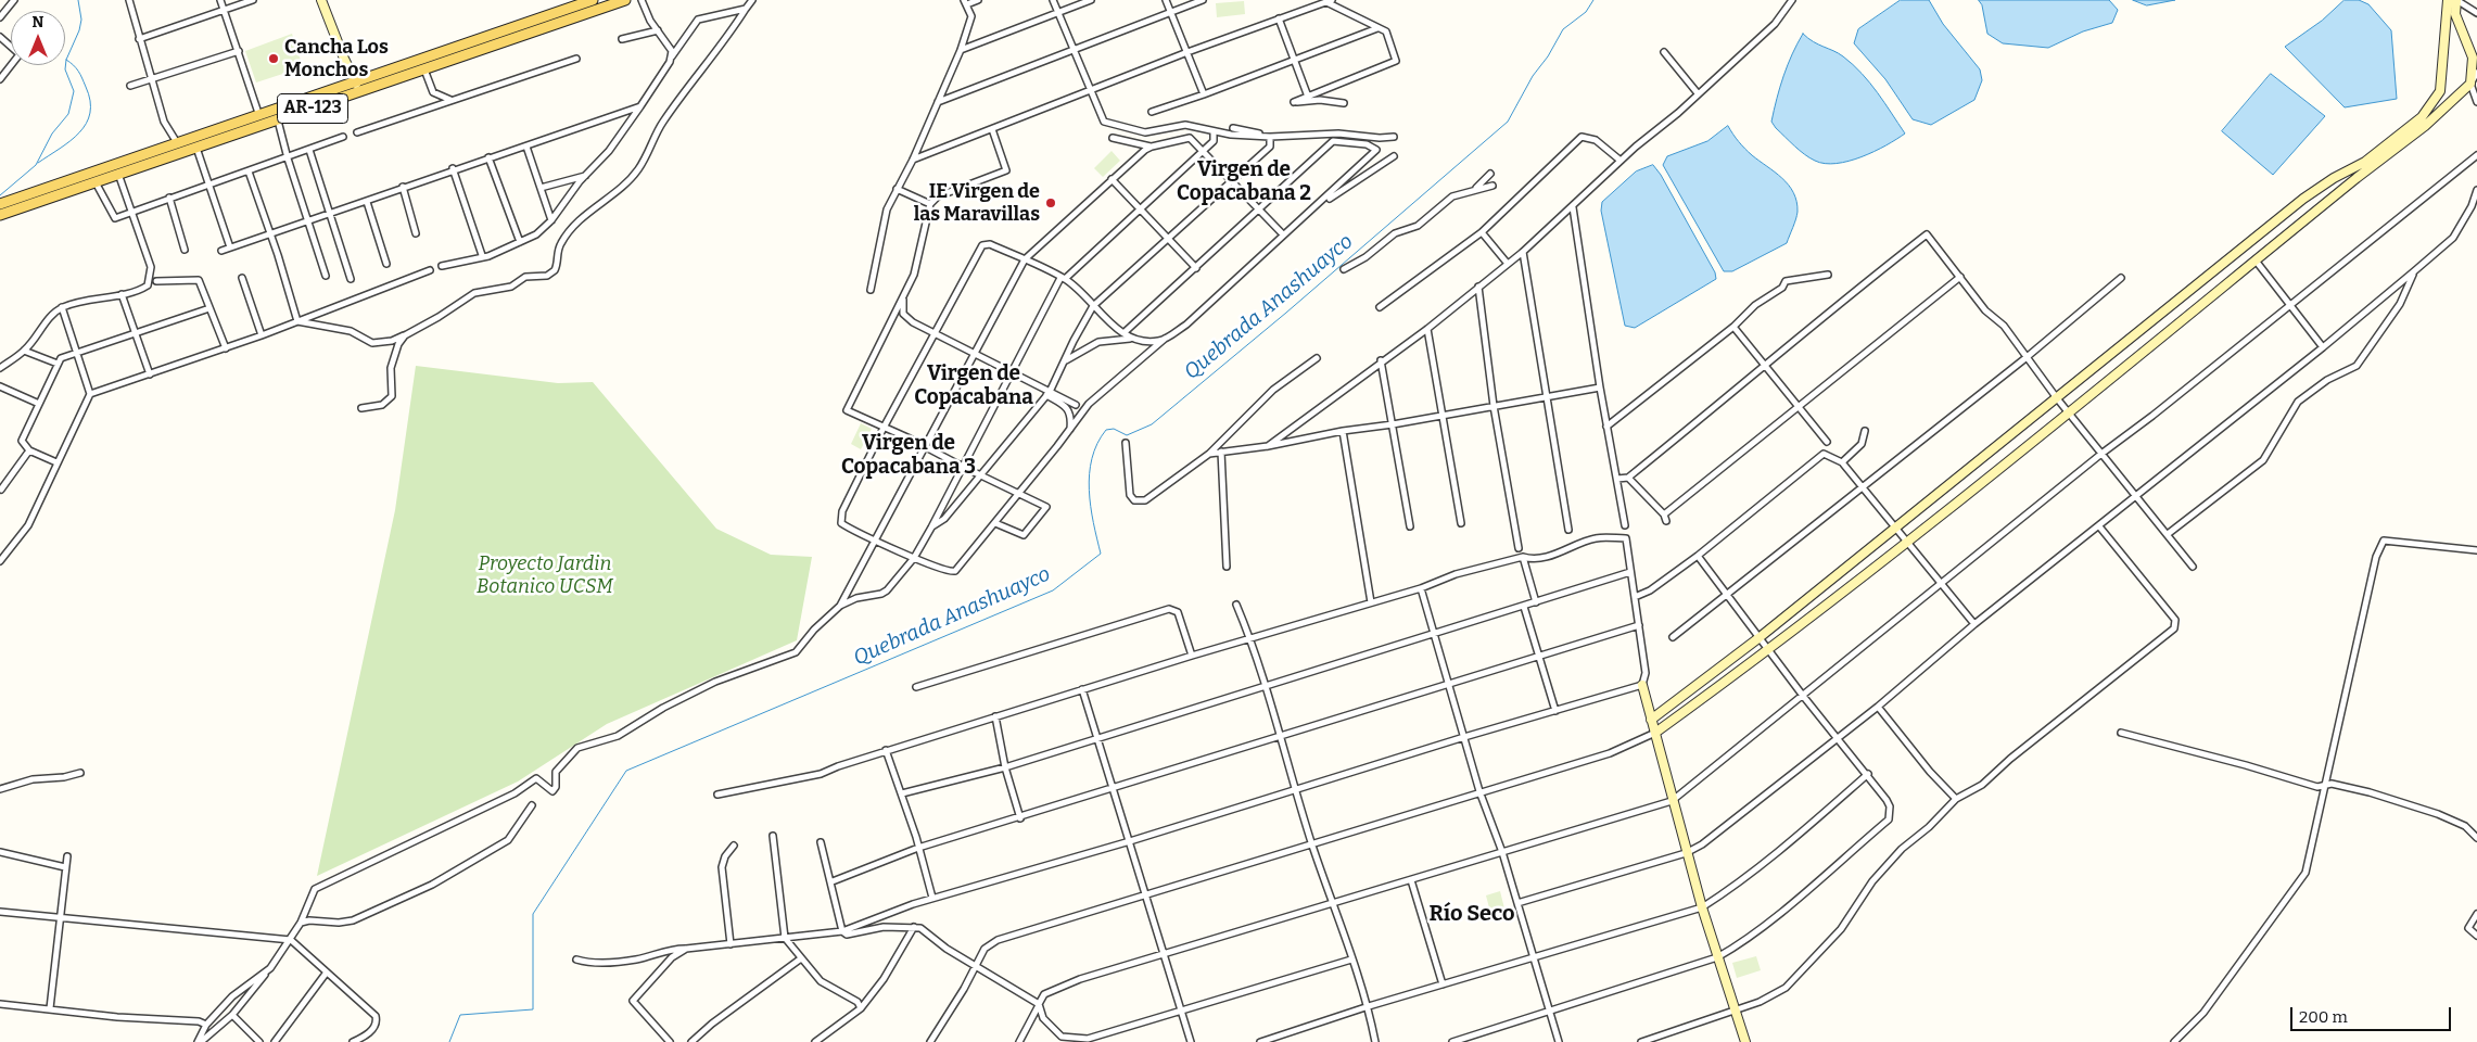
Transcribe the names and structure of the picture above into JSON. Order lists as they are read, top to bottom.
{
  "streets": {
    "main road": ["AR-123"]
  },
  "districts": [
    "Virgen de Copacabana 2",
    "Virgen de Copacabana",
    "Virgen de Copacabana 3",
    "Río Seco"
  ],
  "water": ["Quebrada Anashuayco"],
  "parks": ["Proyecto Jardin Botanico UCSM"],
  "places": ["Cancha Los Monchos", "IE Virgen de las Maravillas"],
  "scale_bar": "200 m",
  "north": "top"
}
